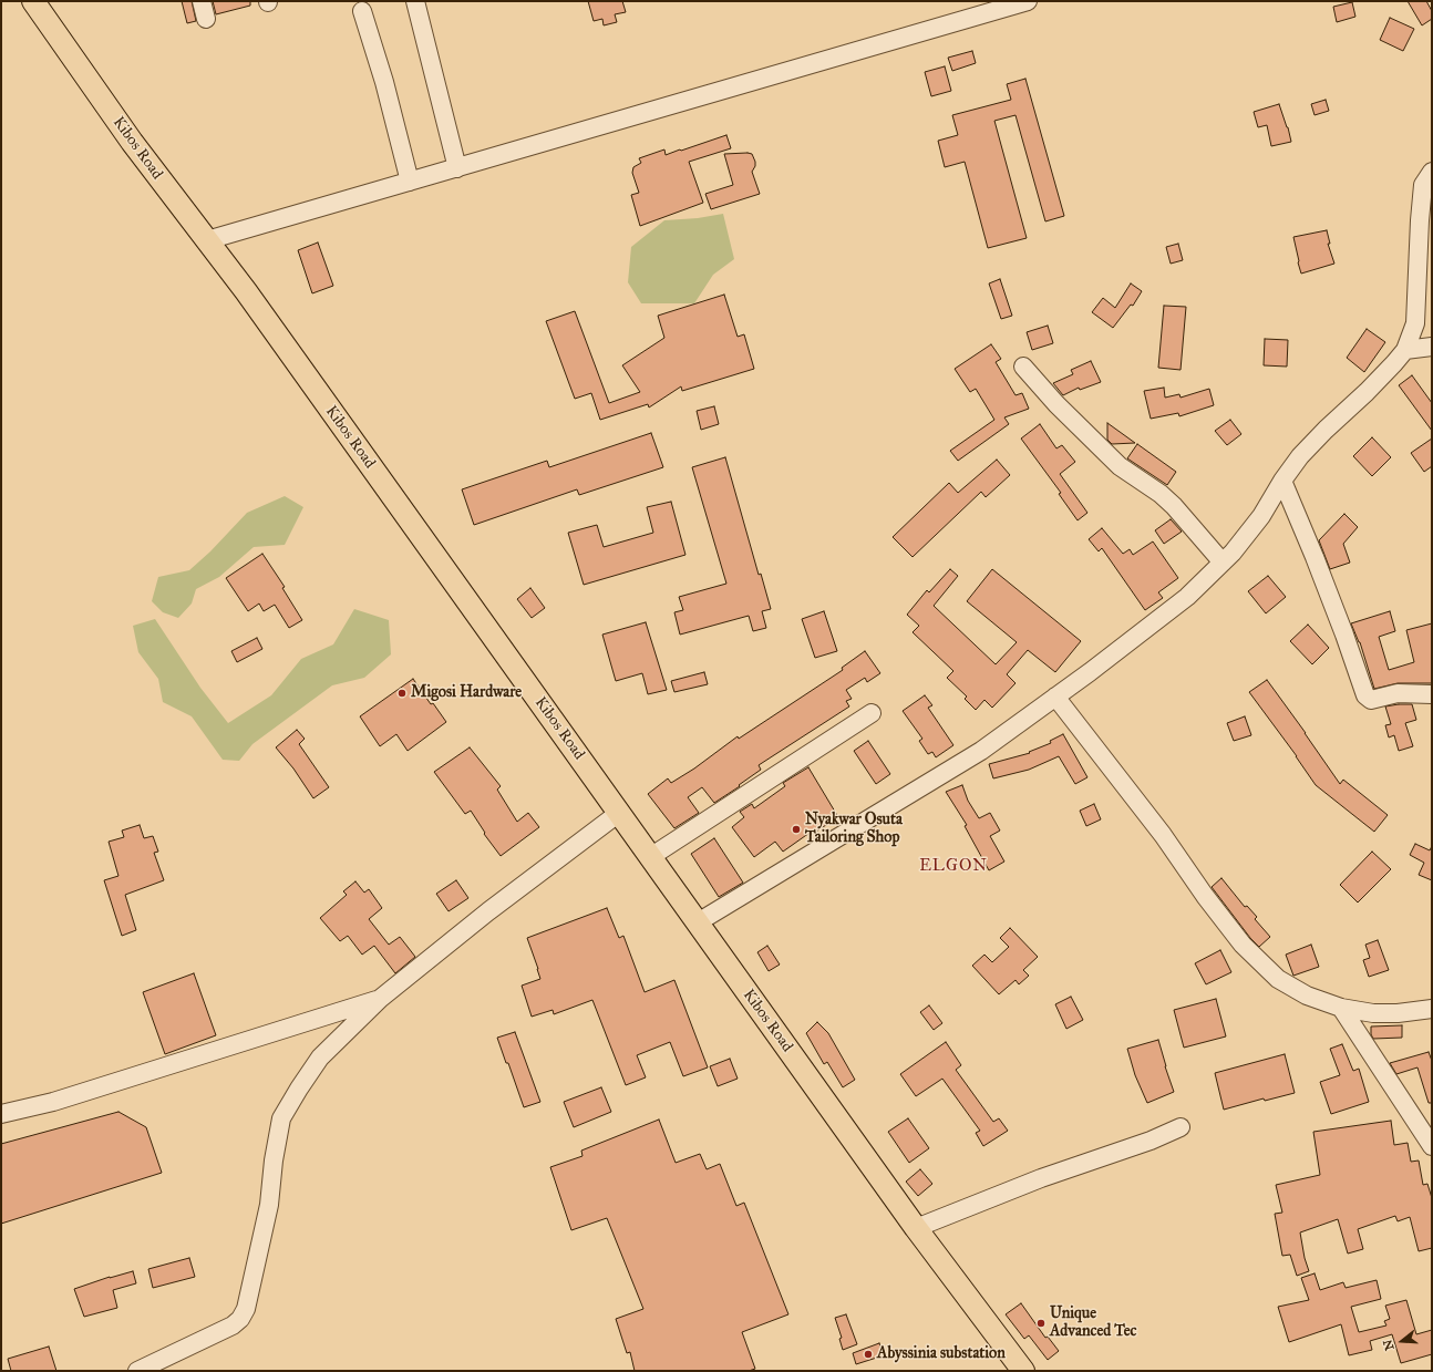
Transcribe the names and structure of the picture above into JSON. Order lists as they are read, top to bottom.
{
  "streets": {
    "main road": ["Kibos Road"]
  },
  "districts": ["ELGON"],
  "places": [
    "Migosi Hardware",
    "Nyakwar Osuta Tailoring Shop",
    "Unique Advanced Tec",
    "Abyssinia substation"
  ],
  "north": "left"
}
